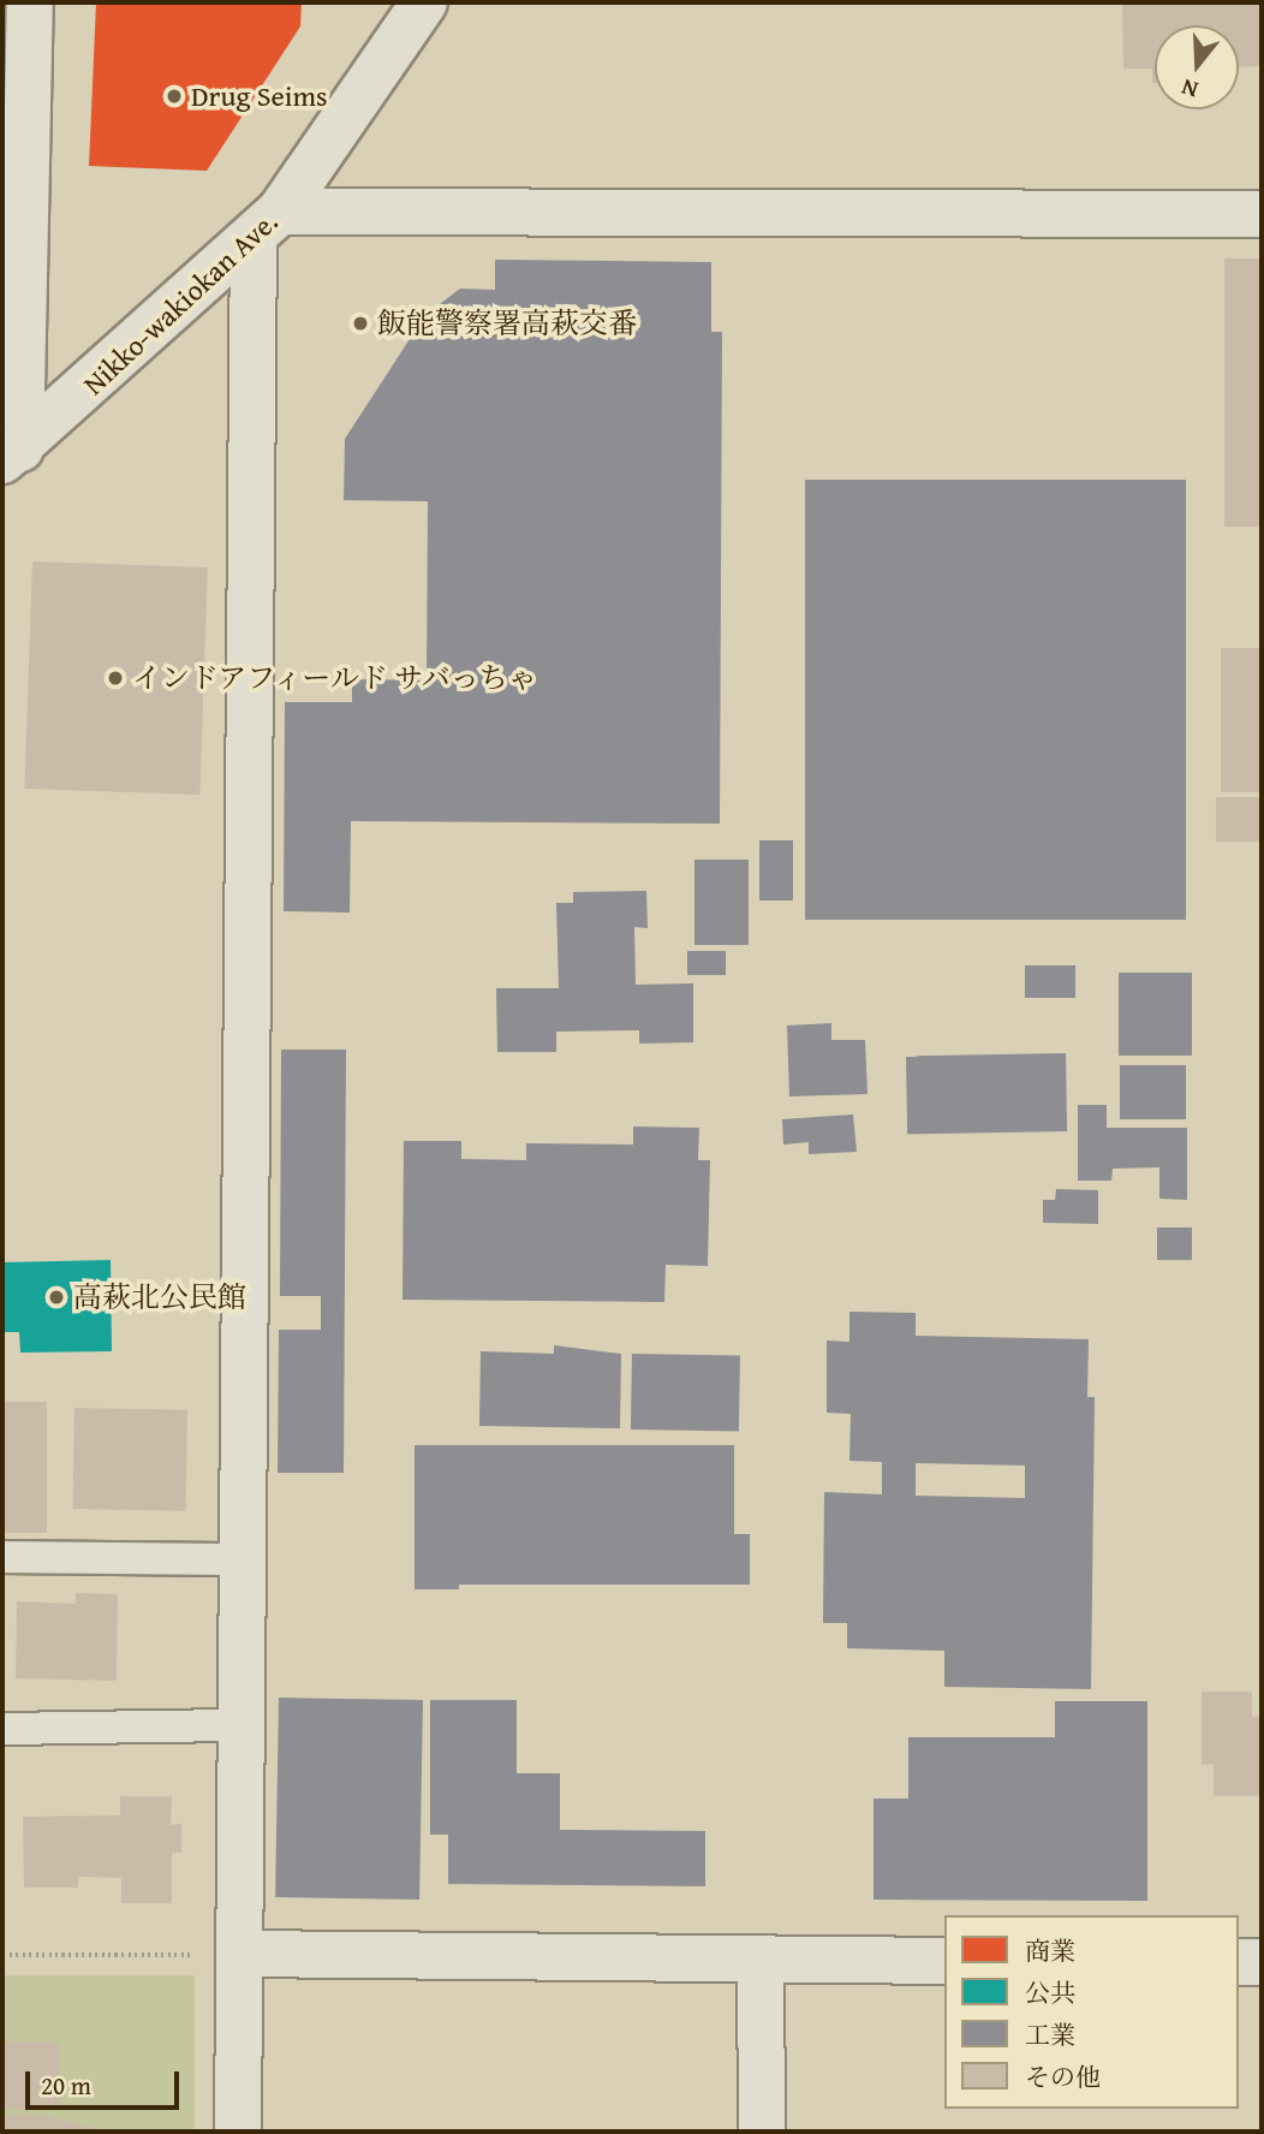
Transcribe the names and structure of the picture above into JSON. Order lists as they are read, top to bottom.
{
  "streets": {
    "street": ["Nikko-wakiokan Ave."]
  },
  "places": [
    "Drug Seims",
    "飯能警察署高萩交番",
    "インドアフィールド サバっちゃ",
    "高萩北公民館"
  ],
  "legend": [
    "商業",
    "公共",
    "工業",
    "その他"
  ],
  "scale_bar": "20 m",
  "north": "bottom"
}
